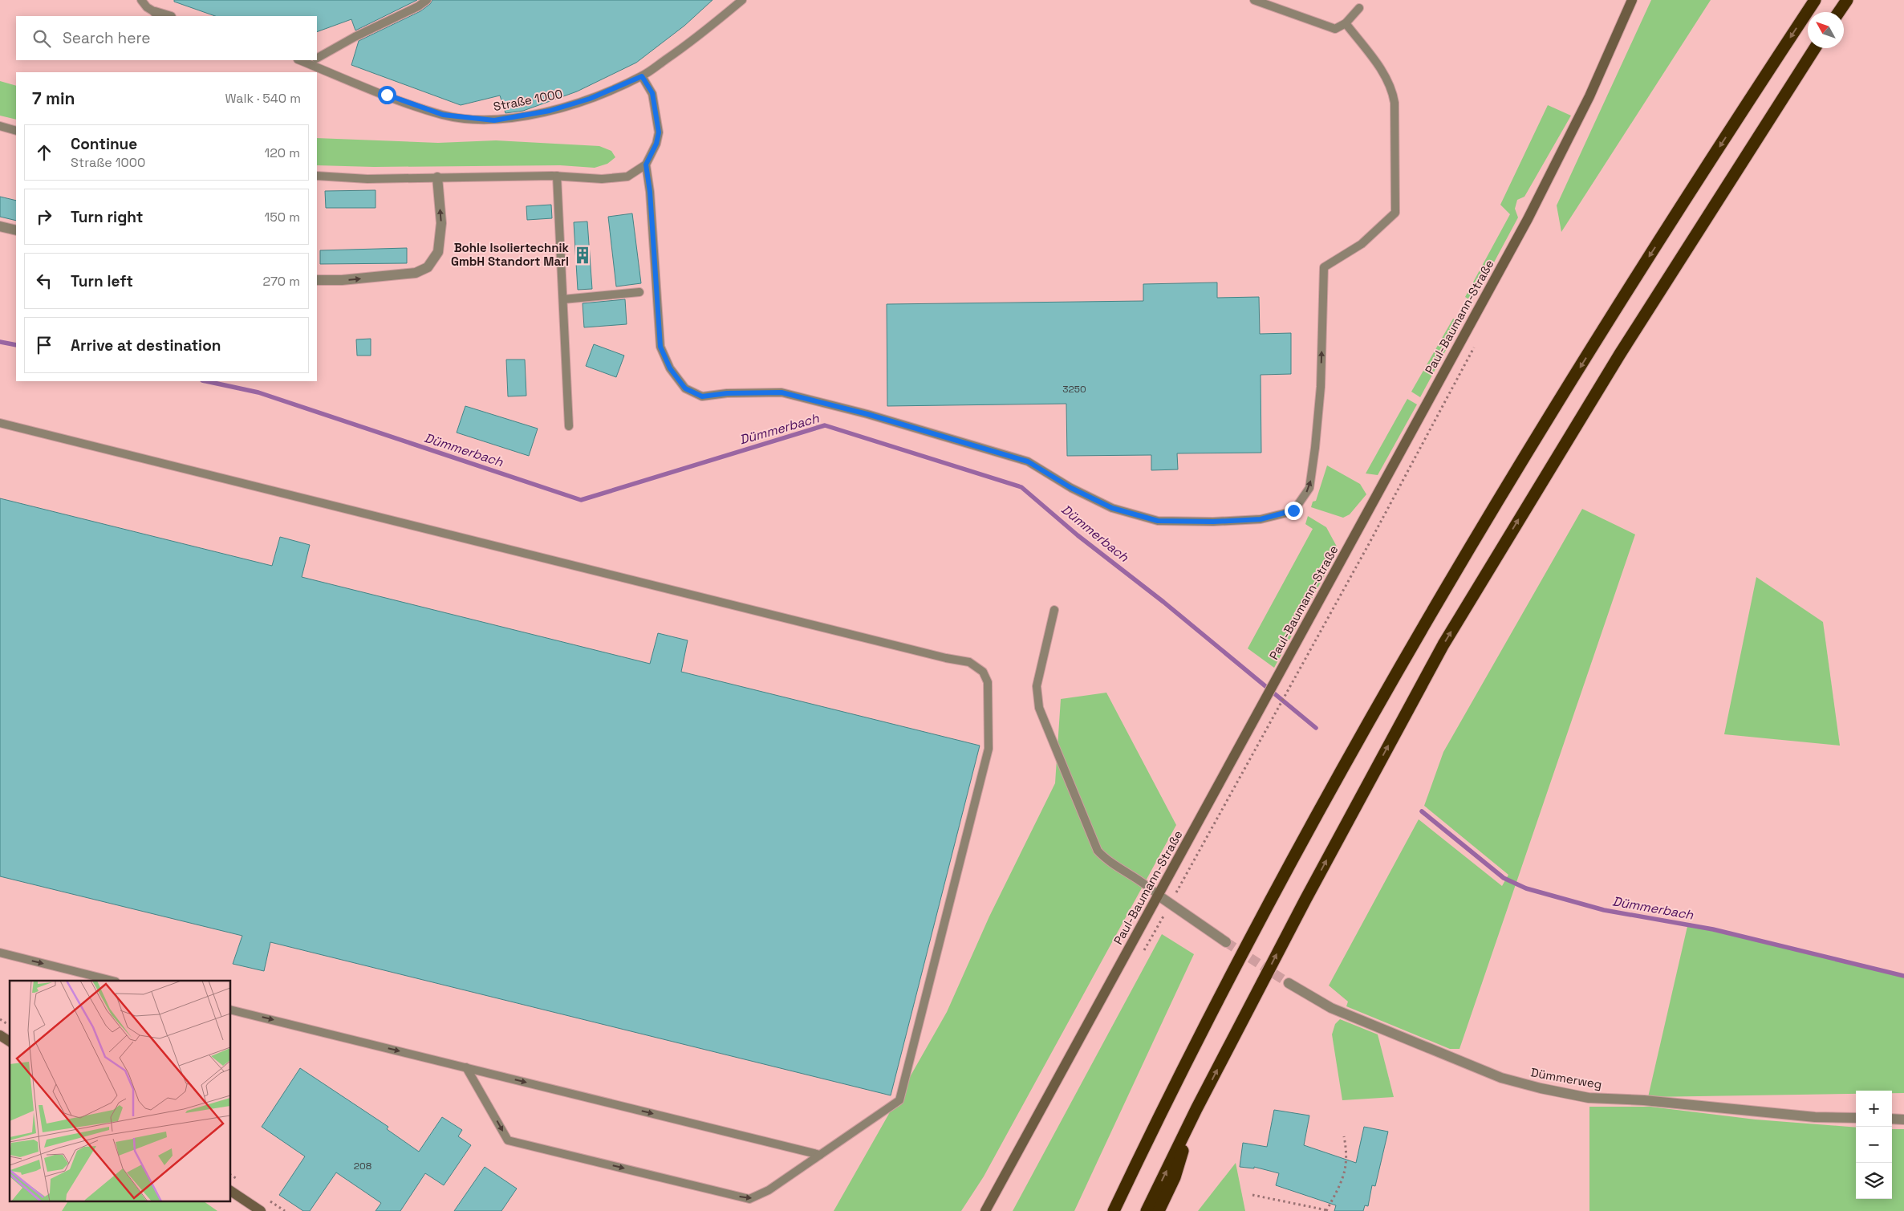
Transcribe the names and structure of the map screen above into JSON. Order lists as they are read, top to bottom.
{
  "streets": {
    "main road": ["Paul-Baumann-Straße"],
    "street": ["Dümmerweg"],
    "lane": ["Straße 1000"]
  },
  "water": ["Dümmerbach"],
  "places": {
    "building": ["Bohle Isoliertechnik GmbH Standort Marl"]
  },
  "house_numbers": ["3250", "208"],
  "north": "top left",
  "page": {
    "search": "Search here",
    "heading": ["7 min", "Walk · 540 m"],
    "list": [
      ["Continue", "Straße 1000", "120 m"],
      ["Turn right", "150 m"],
      ["Turn left", "270 m"],
      "Arrive at destination"
    ],
    "map_buttons": ["+", "−"]
  }
}
